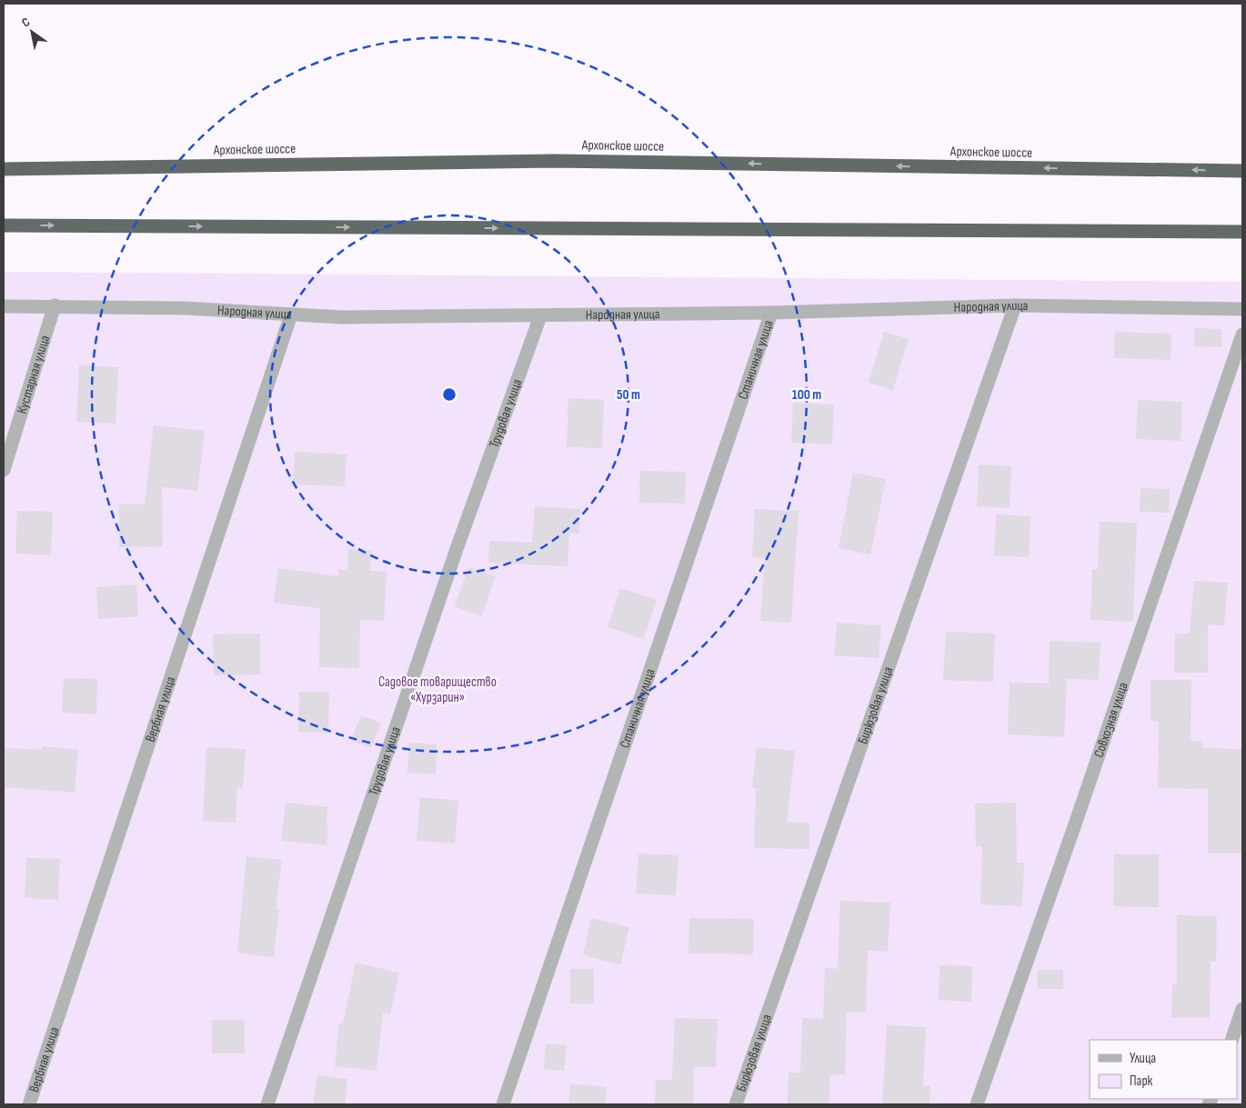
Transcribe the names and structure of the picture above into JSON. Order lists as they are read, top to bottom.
{
  "streets": {
    "highway": ["Архонское шоссе"],
    "street": [
      "Народная улица",
      "Станичная улица",
      "Кустарная улица",
      "Трудовая улица",
      "Бирюзовая улица",
      "Вербная улица",
      "Совхозная улица"
    ]
  },
  "crossings": [
    ["Народная улица", "Станичная улица"],
    ["Народная улица", "Кустарная улица"],
    ["Народная улица", "Трудовая улица"],
    ["Народная улица", "Бирюзовая улица"],
    ["Народная улица", "Вербная улица"]
  ],
  "parks": ["Садовое товарищество «Хурзарин»"],
  "legend": ["Улица", "Парк"],
  "north": "top left",
  "rings": ["50 m", "100 m"]
}
